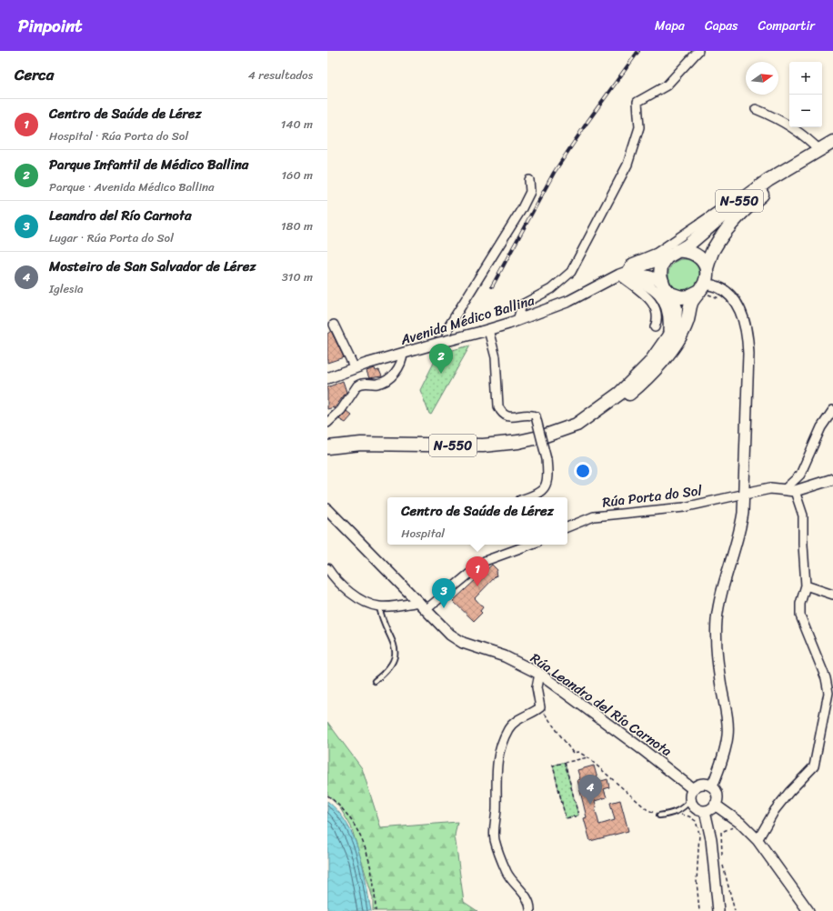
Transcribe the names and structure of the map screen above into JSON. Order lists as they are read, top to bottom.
{
  "streets": {
    "highway": ["N-550"],
    "street": ["Avenida Médico Ballina", "Rúa Porta do Sol", "Rúa Leandro del Río Carnota"]
  },
  "crossings": [
    ["N-550", "Avenida Médico Ballina"]
  ],
  "north": "right",
  "page": {
    "header": "Pinpoint",
    "nav": ["Mapa", "Capas", "Compartir"],
    "heading": ["Cerca", "4 resultados"],
    "map_buttons": ["+", "−"],
    "list": [
      {
        "mark": "1",
        "name": "Centro de Saúde de Lérez",
        "note": "Hospital · Rúa Porta do Sol",
        "value": "140 m"
      },
      {
        "mark": "2",
        "name": "Parque Infantil de Médico Ballina",
        "note": "Parque · Avenida Médico Ballina",
        "value": "160 m"
      },
      {
        "mark": "3",
        "name": "Leandro del Río Carnota",
        "note": "Lugar · Rúa Porta do Sol",
        "value": "180 m"
      },
      {
        "mark": "4",
        "name": "Mosteiro de San Salvador de Lérez",
        "note": "Iglesia",
        "value": "310 m"
      }
    ],
    "pins": [
      "2",
      "1",
      "3",
      "4"
    ],
    "popup": ["Centro de Saúde de Lérez", "Hospital"]
  }
}
